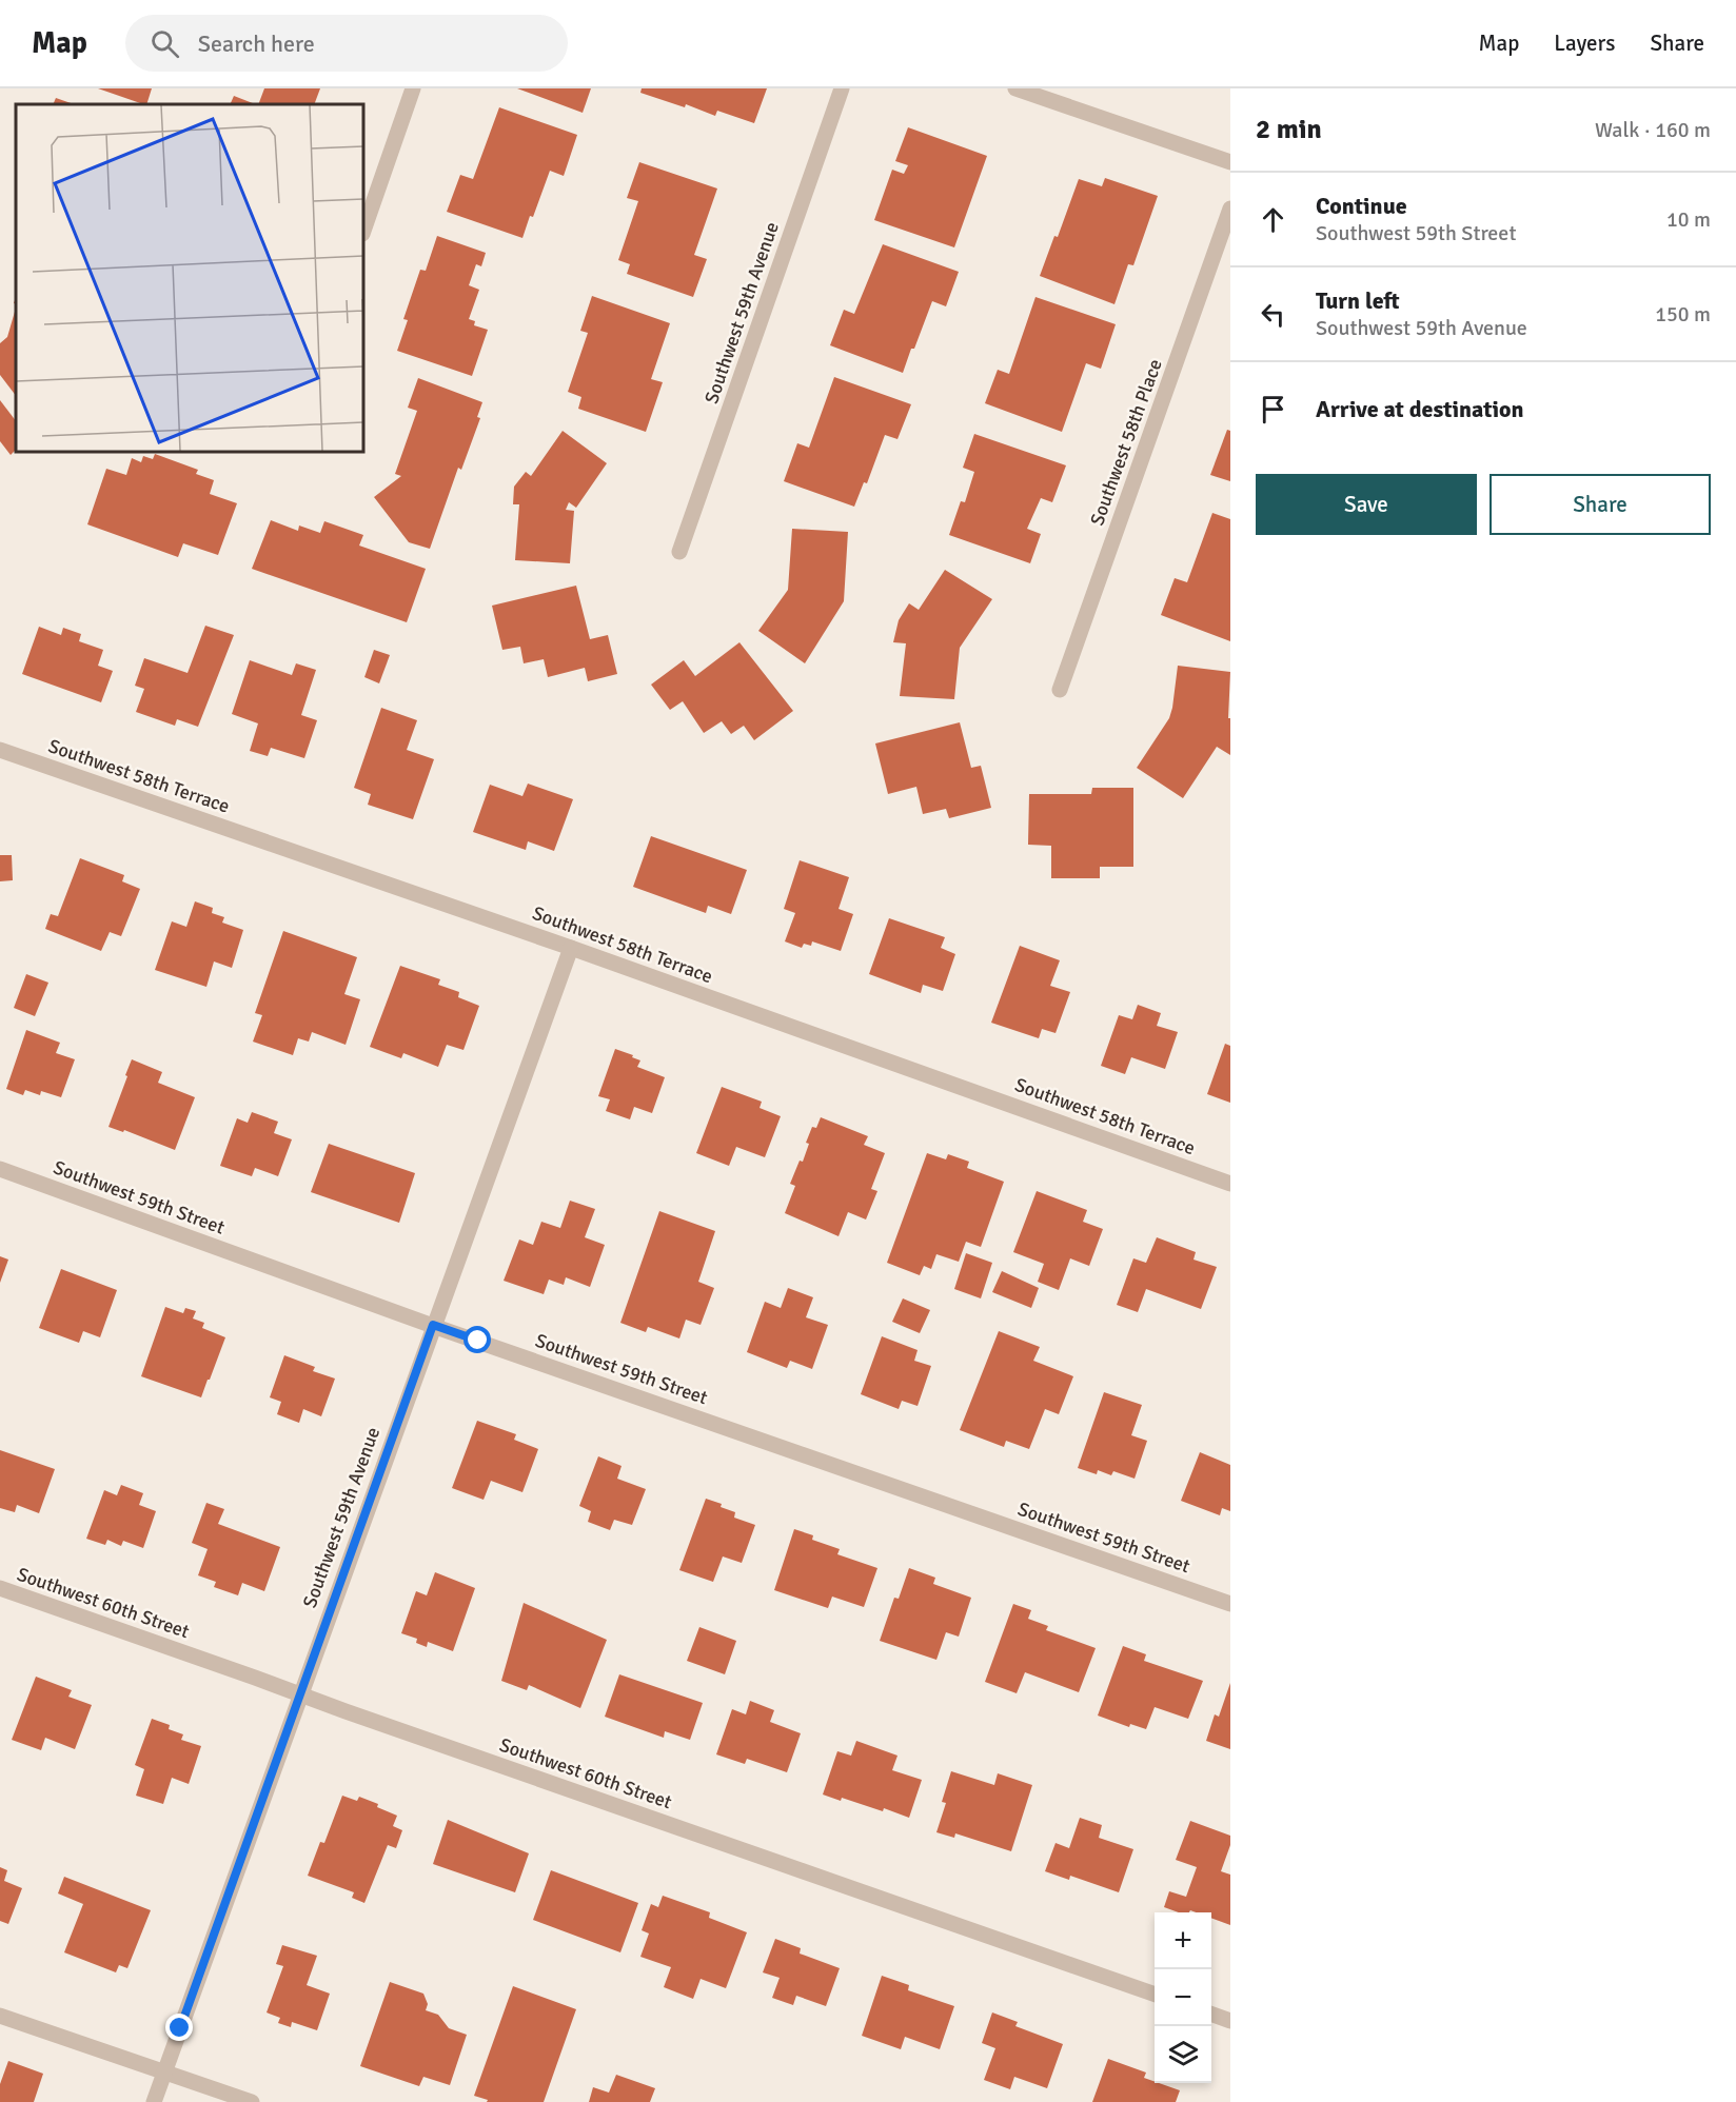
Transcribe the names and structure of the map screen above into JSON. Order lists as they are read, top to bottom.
{
  "streets": {
    "street": [
      "Southwest 59th Avenue",
      "Southwest 58th Place",
      "Southwest 58th Terrace",
      "Southwest 59th Street",
      "Southwest 60th Street"
    ]
  },
  "crossings": [
    ["Southwest 59th Avenue", "Southwest 58th Terrace"],
    ["Southwest 59th Avenue", "Southwest 59th Street"],
    ["Southwest 59th Avenue", "Southwest 60th Street"]
  ],
  "page": {
    "header": "Map",
    "search": "Search here",
    "nav": ["Map", "Layers", "Share"],
    "heading": ["2 min", "Walk · 160 m"],
    "list": [
      ["Continue", "Southwest 59th Street", "10 m"],
      ["Turn left", "Southwest 59th Avenue", "150 m"],
      "Arrive at destination"
    ],
    "buttons": ["Save", "Share"],
    "map_buttons": ["+", "−"]
  }
}
